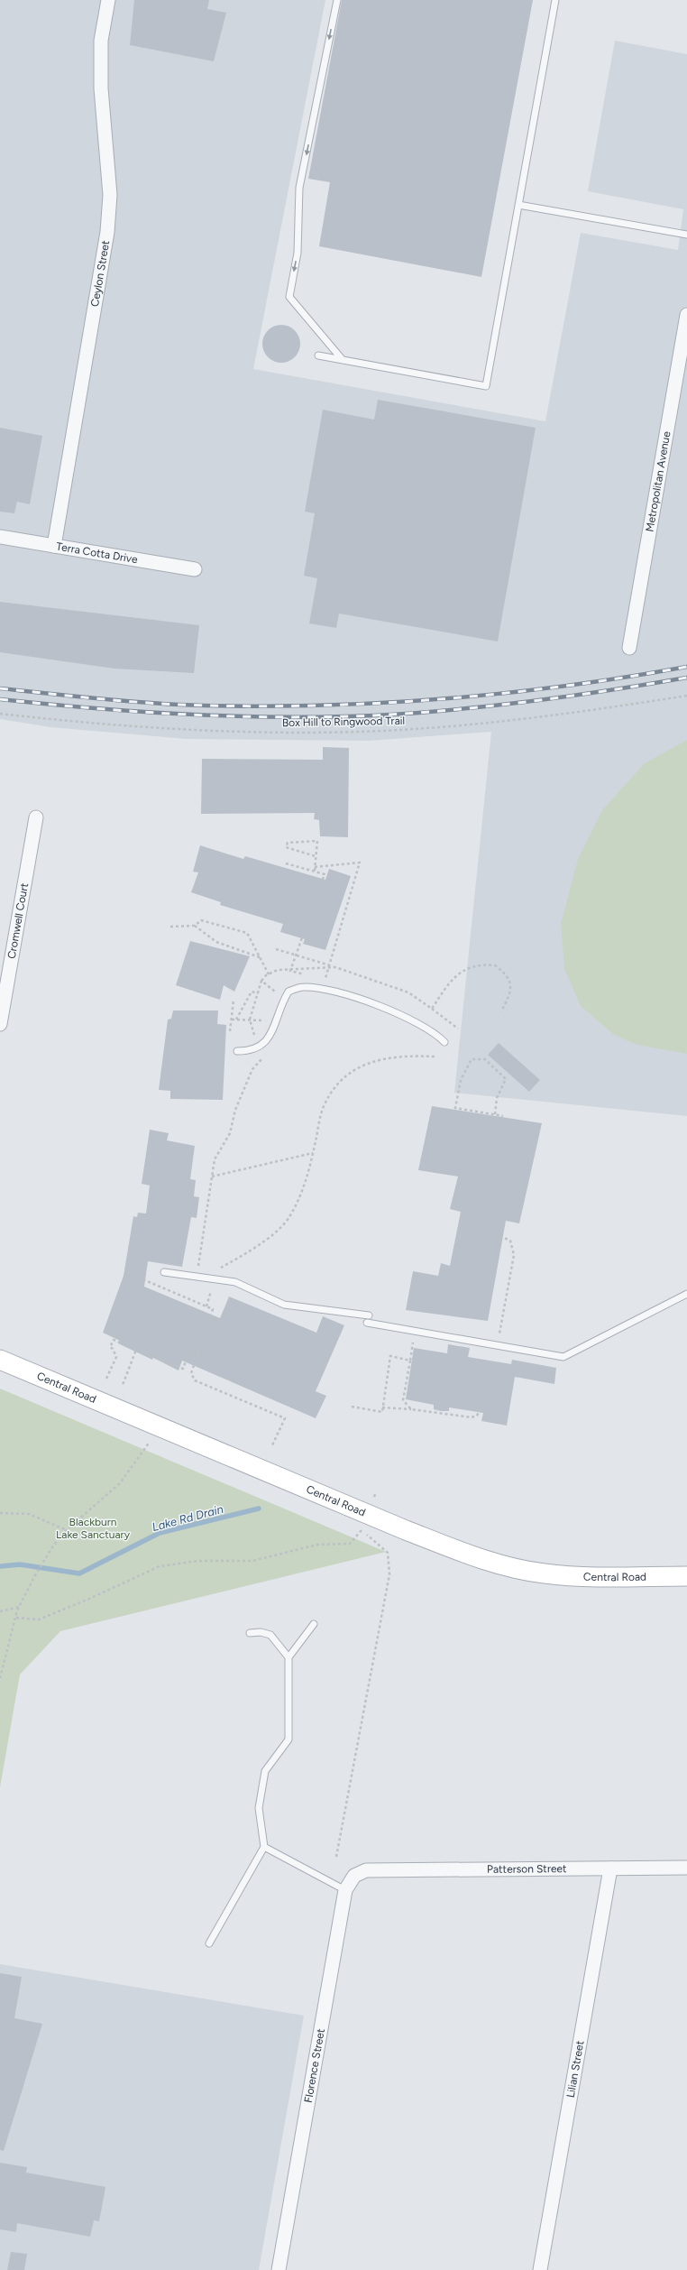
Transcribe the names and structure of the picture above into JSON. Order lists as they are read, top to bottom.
{
  "streets": {
    "street": [
      "Ceylon Street",
      "Metropolitan Avenue",
      "Terra Cotta Drive",
      "Cromwell Court",
      "Central Road",
      "Patterson Street",
      "Florence Street",
      "Lilian Street"
    ],
    "path": ["Box Hill to Ringwood Trail"]
  },
  "crossings": [
    ["Ceylon Street", "Terra Cotta Drive"],
    ["Patterson Street", "Florence Street"],
    ["Patterson Street", "Lilian Street"]
  ],
  "water": ["Lake Rd Drain"],
  "parks": ["Blackburn Lake Sanctuary"]
}
